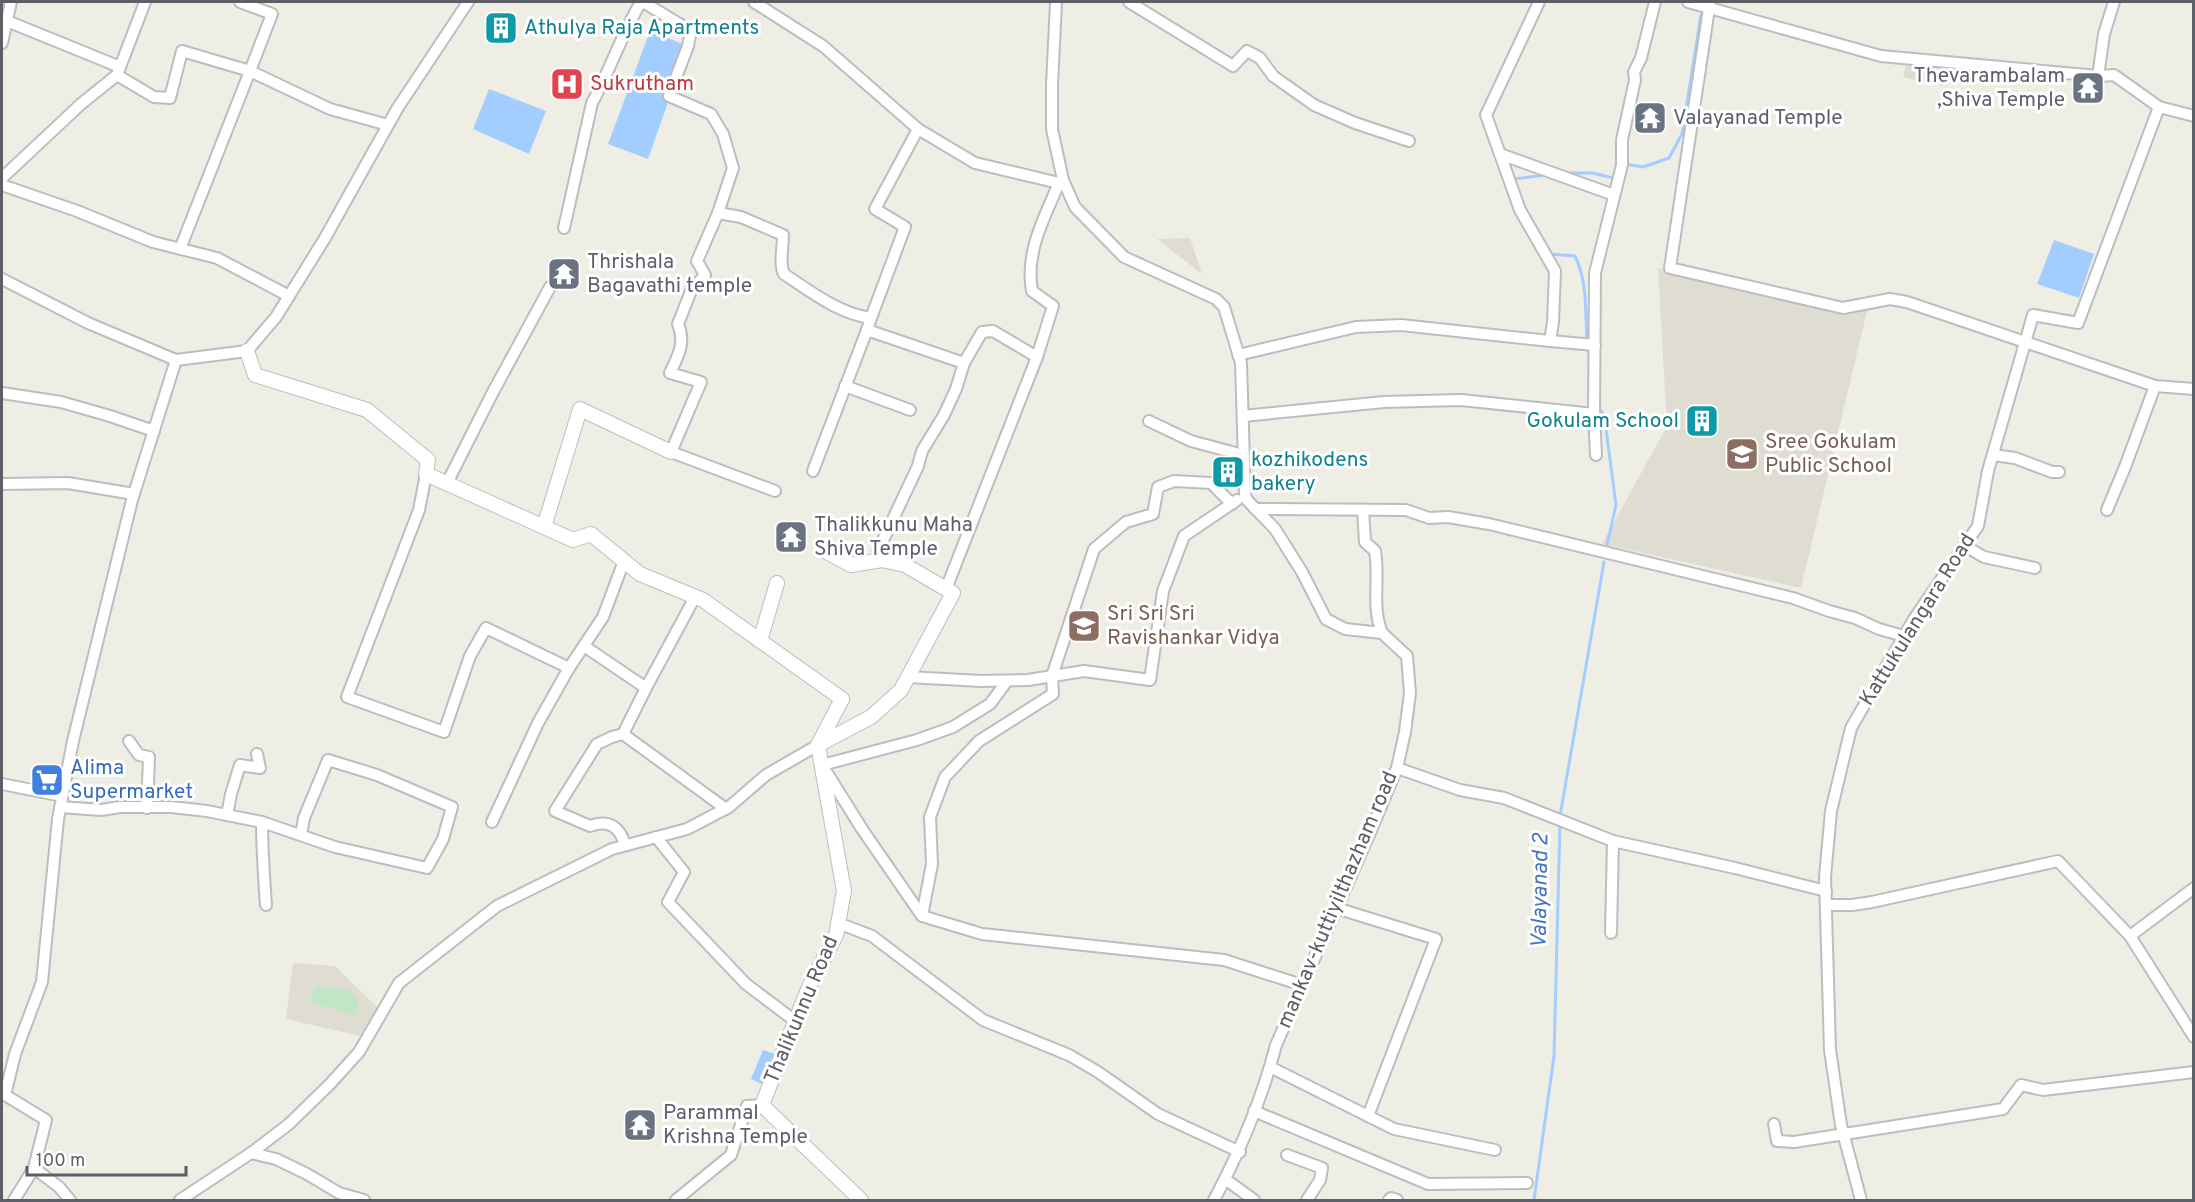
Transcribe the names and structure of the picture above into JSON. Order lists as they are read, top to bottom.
{
  "streets": {
    "street": ["Kattukulangara Road", "mankav-kuttiyilthazham road", "Thalikunnu Road"]
  },
  "water": ["Valayanad 2"],
  "places": {
    "building": ["Athulya Raja Apartments", "Gokulam School", "kozhikodens bakery"],
    "hospital": ["Sukrutham"],
    "temple": [
      "Thevarambalam ,Shiva Temple",
      "Valayanad Temple",
      "Thrishala Bagavathi temple",
      "Thalikkunu Maha Shiva Temple",
      "Parammal Krishna Temple"
    ],
    "school or university": ["Sree Gokulam Public School", "Sri Sri Sri Ravishankar Vidya"],
    "supermarket": ["Alima Supermarket"]
  },
  "scale_bar": "100 m"
}
